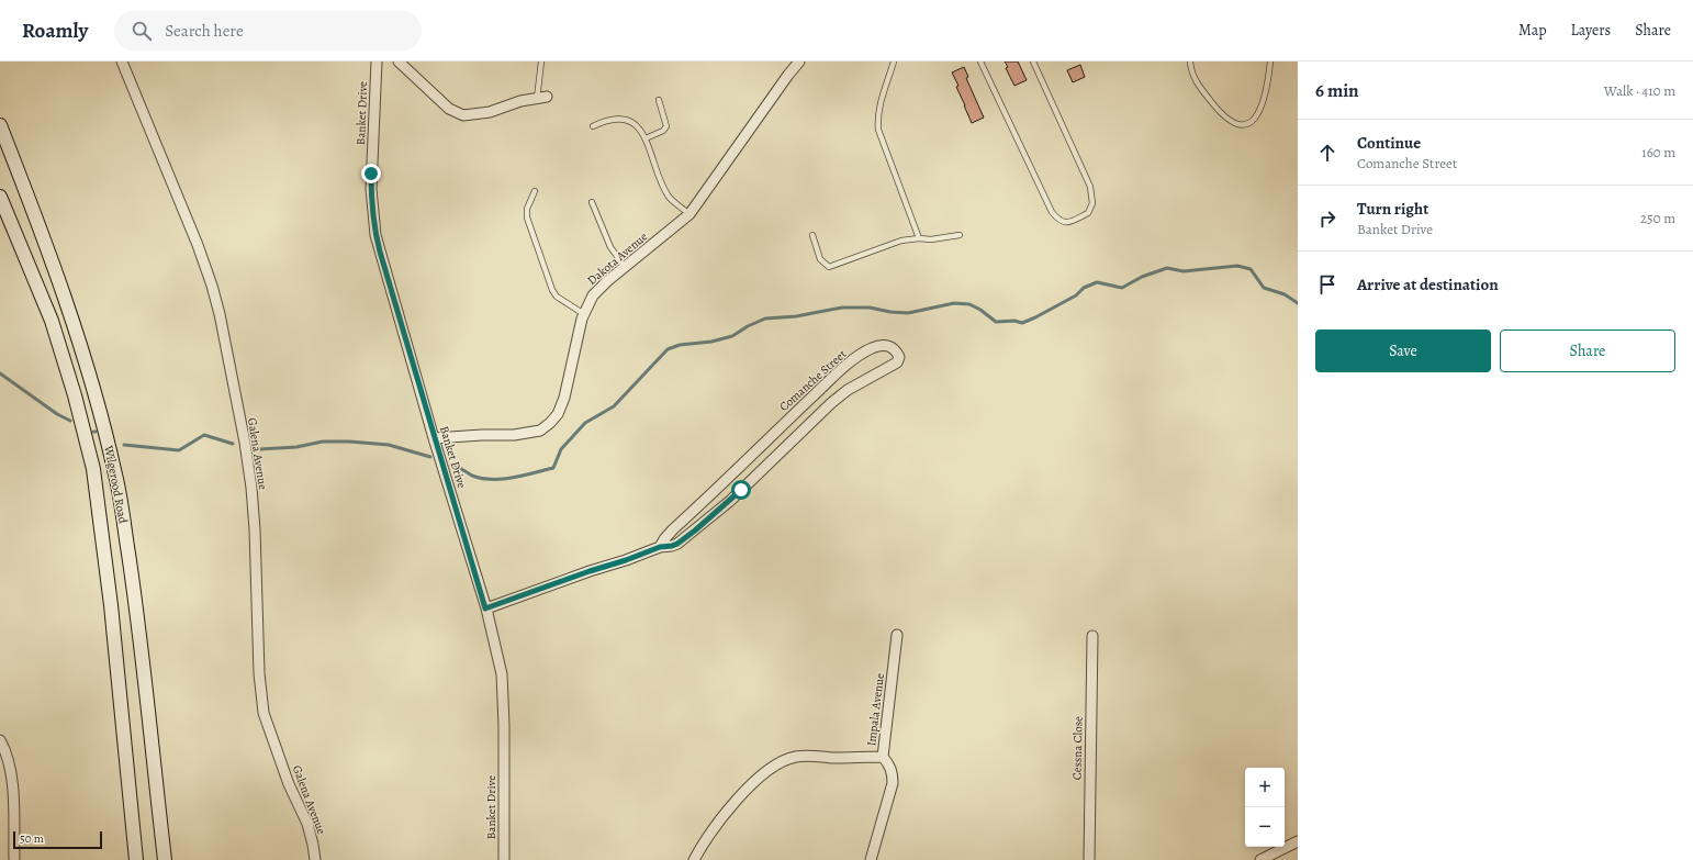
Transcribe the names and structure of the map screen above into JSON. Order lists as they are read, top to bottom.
{
  "streets": {
    "street": [
      "Banket Drive",
      "Dakota Avenue",
      "Comanche Street",
      "Galena Avenue",
      "Wilgerood Road",
      "Impala Avenue",
      "Cessna Close"
    ]
  },
  "crossings": [
    ["Banket Drive", "Dakota Avenue"],
    ["Banket Drive", "Comanche Street"]
  ],
  "scale_bar": "50 m",
  "page": {
    "header": "Roamly",
    "search": "Search here",
    "nav": ["Map", "Layers", "Share"],
    "heading": ["6 min", "Walk · 410 m"],
    "list": [
      ["Continue", "Comanche Street", "160 m"],
      ["Turn right", "Banket Drive", "250 m"],
      "Arrive at destination"
    ],
    "buttons": ["Save", "Share"],
    "map_buttons": ["+", "−"],
    "scale": "50 m"
  }
}
